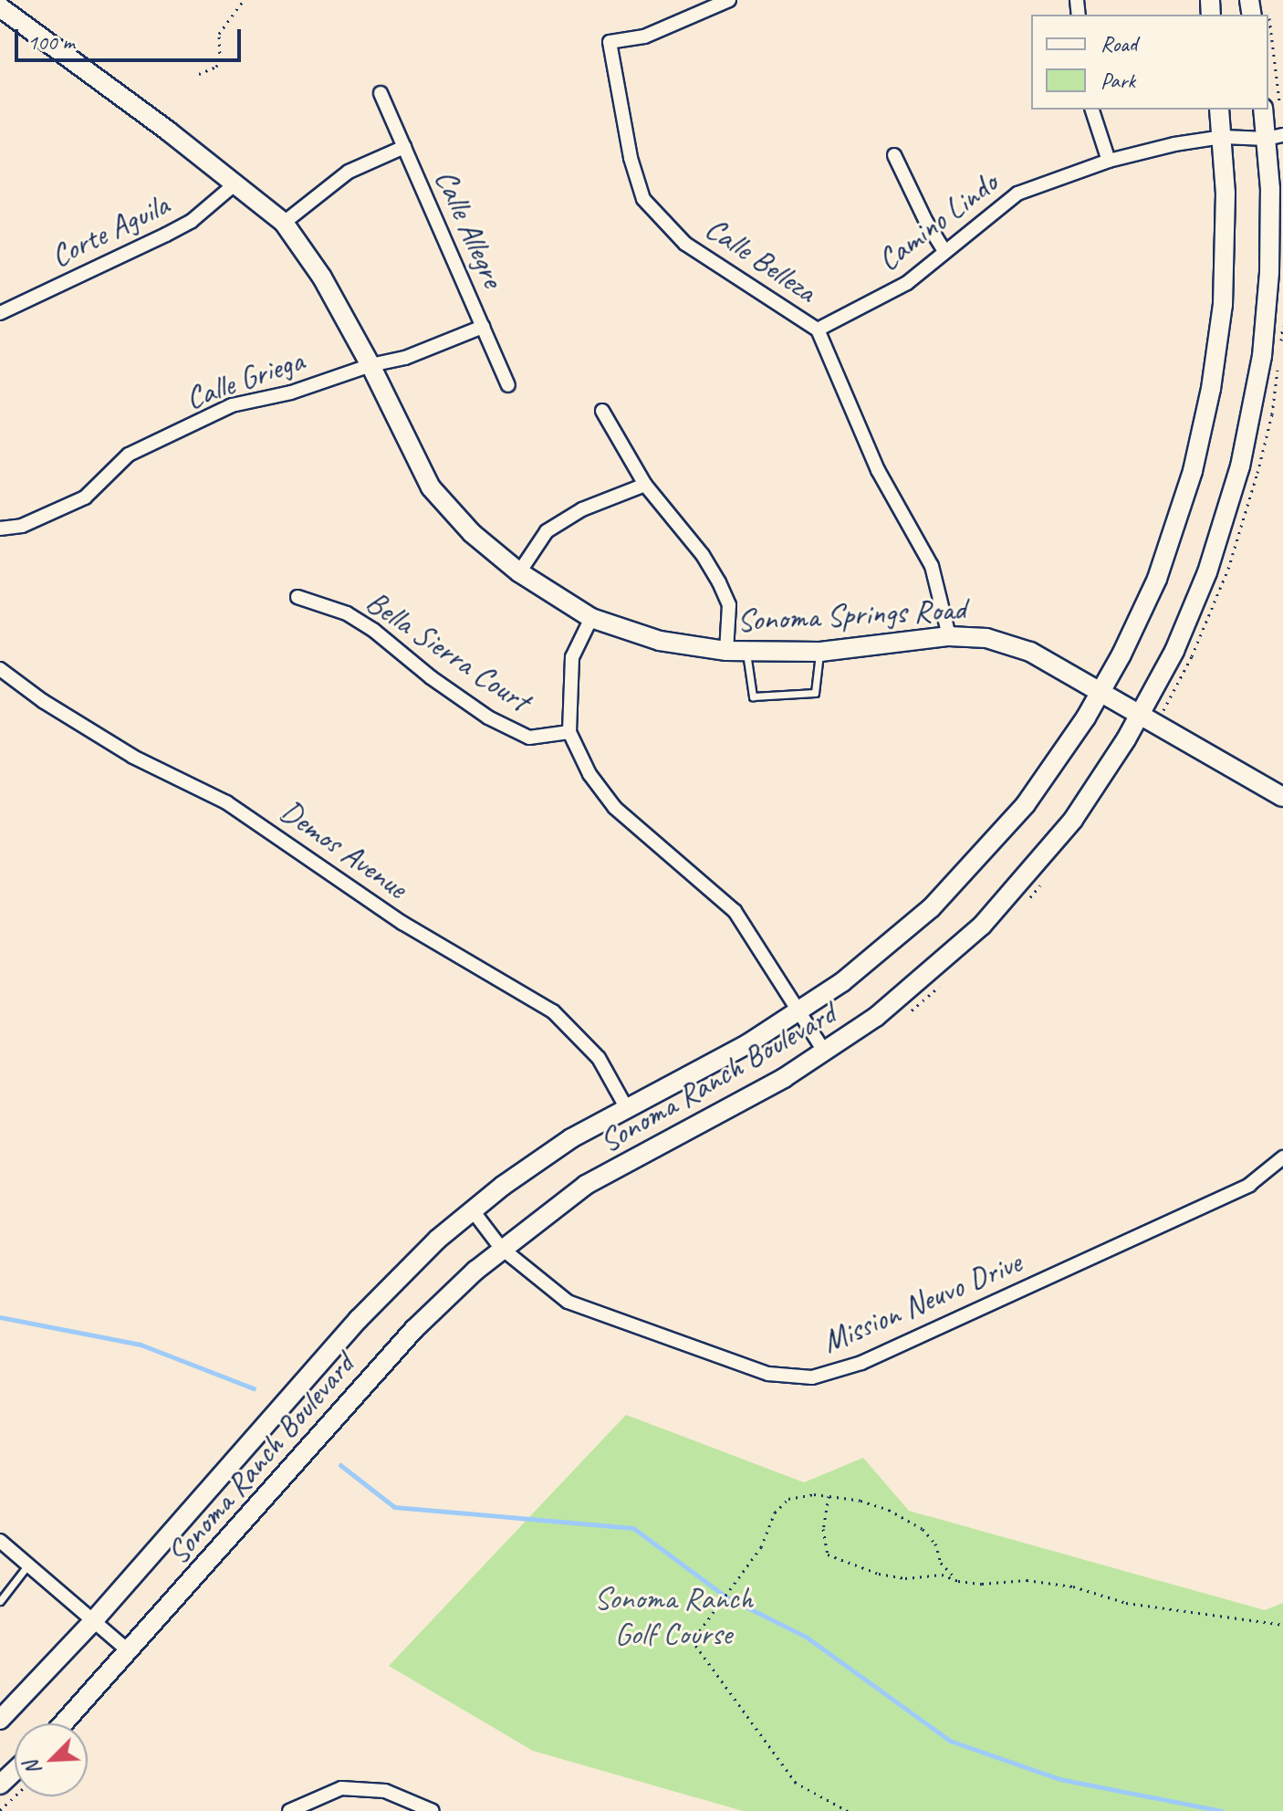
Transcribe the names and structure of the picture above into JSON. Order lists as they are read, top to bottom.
{
  "streets": {
    "main road": ["Sonoma Springs Road", "Sonoma Ranch Boulevard"],
    "street": [
      "Camino Lindo",
      "Calle Allegre",
      "Corte Aguila",
      "Calle Belleza",
      "Calle Griega",
      "Bella Sierra Court",
      "Demos Avenue",
      "Mission Neuvo Drive"
    ]
  },
  "crossings": [
    ["Camino Lindo", "Calle Belleza"],
    ["Camino Lindo", "Sonoma Ranch Boulevard"],
    ["Calle Allegre", "Calle Griega"],
    ["Corte Aguila", "Sonoma Springs Road"],
    ["Calle Belleza", "Sonoma Springs Road"],
    ["Calle Griega", "Sonoma Springs Road"],
    ["Sonoma Springs Road", "Sonoma Ranch Boulevard"],
    ["Demos Avenue", "Sonoma Ranch Boulevard"],
    ["Sonoma Ranch Boulevard", "Mission Neuvo Drive"]
  ],
  "parks": ["Sonoma Ranch Golf Course"],
  "legend": ["Road", "Park"],
  "scale_bar": "100 m",
  "north": "bottom left"
}
